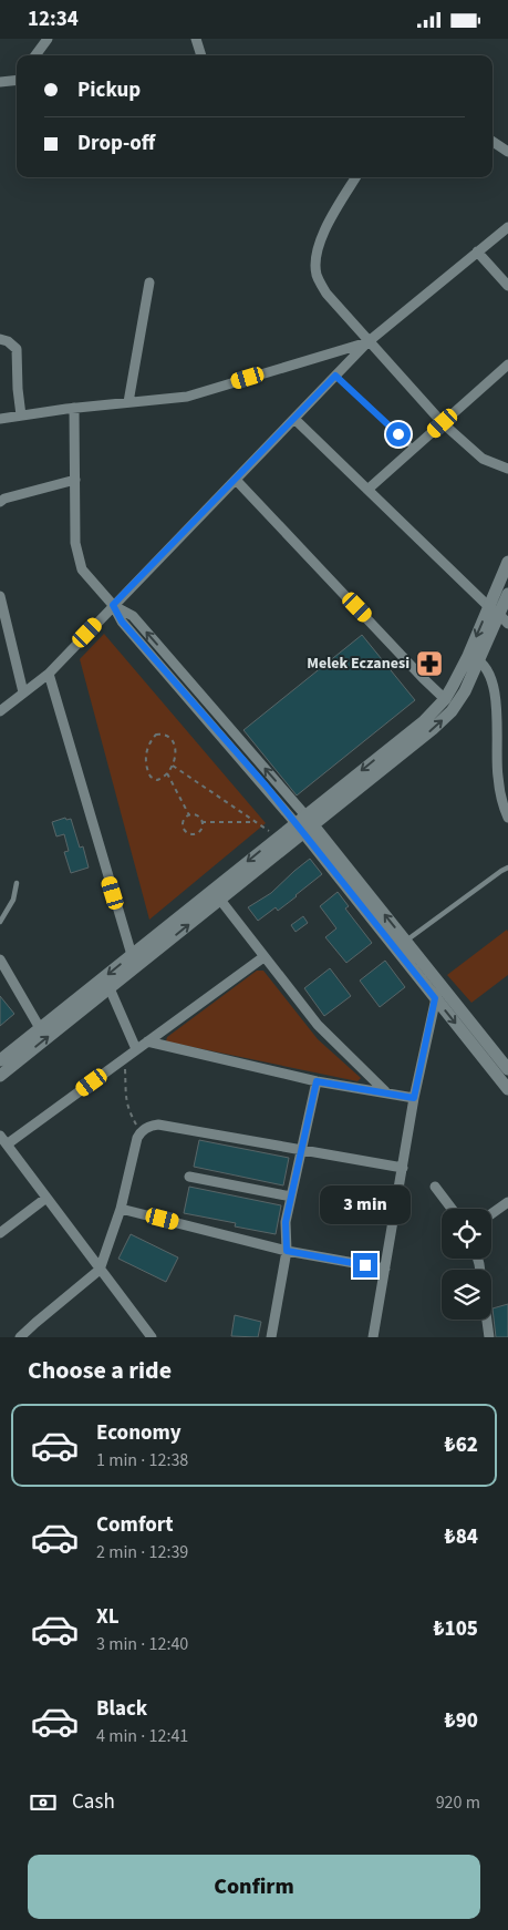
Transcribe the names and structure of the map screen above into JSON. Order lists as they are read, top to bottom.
{
  "places": {
    "pharmacy": ["Melek Eczanesi"]
  },
  "page": {
    "status": "12:34",
    "banner": ["Pickup", "Drop-off"],
    "bubble": "3 min",
    "heading": "Choose a ride",
    "list": [
      {
        "name": "Economy",
        "note": "1 min · 12:38",
        "value": "₺62"
      },
      {
        "name": "Comfort",
        "note": "2 min · 12:39",
        "value": "₺84"
      },
      {
        "name": "XL",
        "note": "3 min · 12:40",
        "value": "₺105"
      },
      {
        "name": "Black",
        "note": "4 min · 12:41",
        "value": "₺90"
      }
    ],
    "pay": ["Cash", "920 m"],
    "buttons": "Confirm"
  }
}
